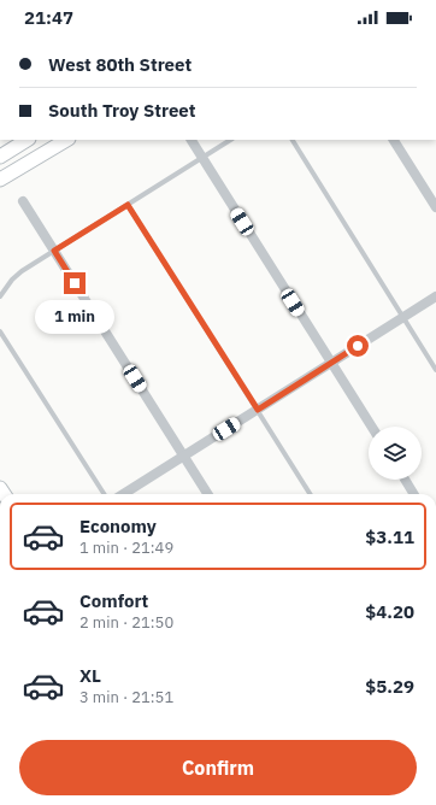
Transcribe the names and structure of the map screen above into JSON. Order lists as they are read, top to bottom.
{
  "page": {
    "status": "21:47",
    "banner": ["West 80th Street", "South Troy Street"],
    "bubble": "1 min",
    "list": [
      {
        "name": "Economy",
        "note": "1 min · 21:49",
        "value": "$3.11"
      },
      {
        "name": "Comfort",
        "note": "2 min · 21:50",
        "value": "$4.20"
      },
      {
        "name": "XL",
        "note": "3 min · 21:51",
        "value": "$5.29"
      }
    ],
    "buttons": "Confirm"
  }
}
